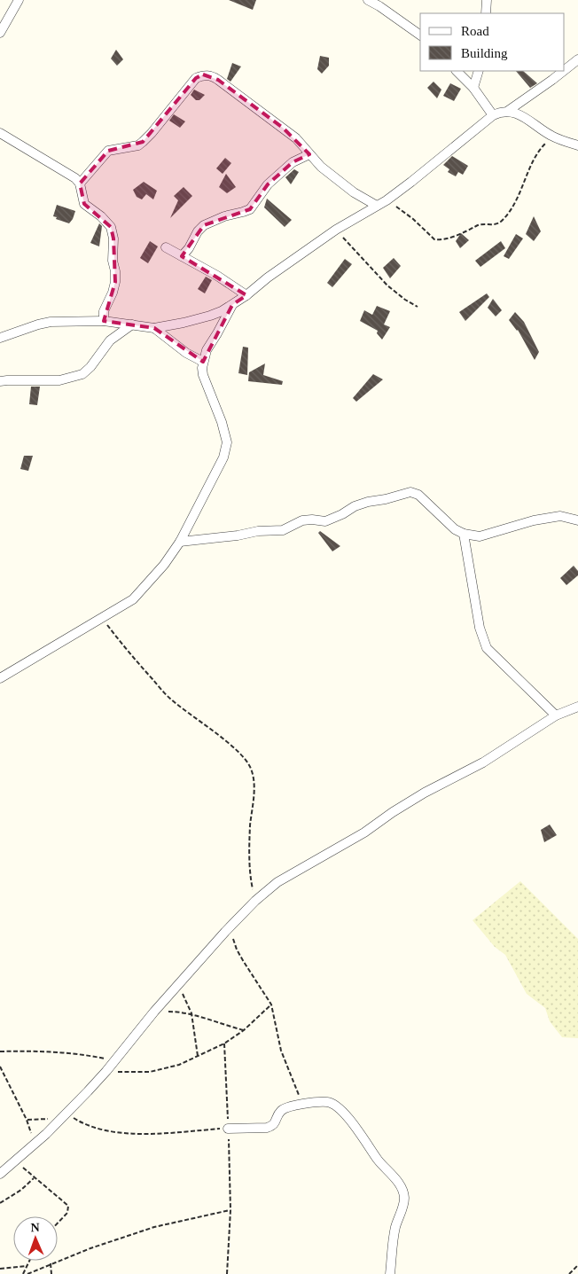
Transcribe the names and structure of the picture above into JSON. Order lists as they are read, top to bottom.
{
  "legend": ["Road", "Building"],
  "north": "top"
}
